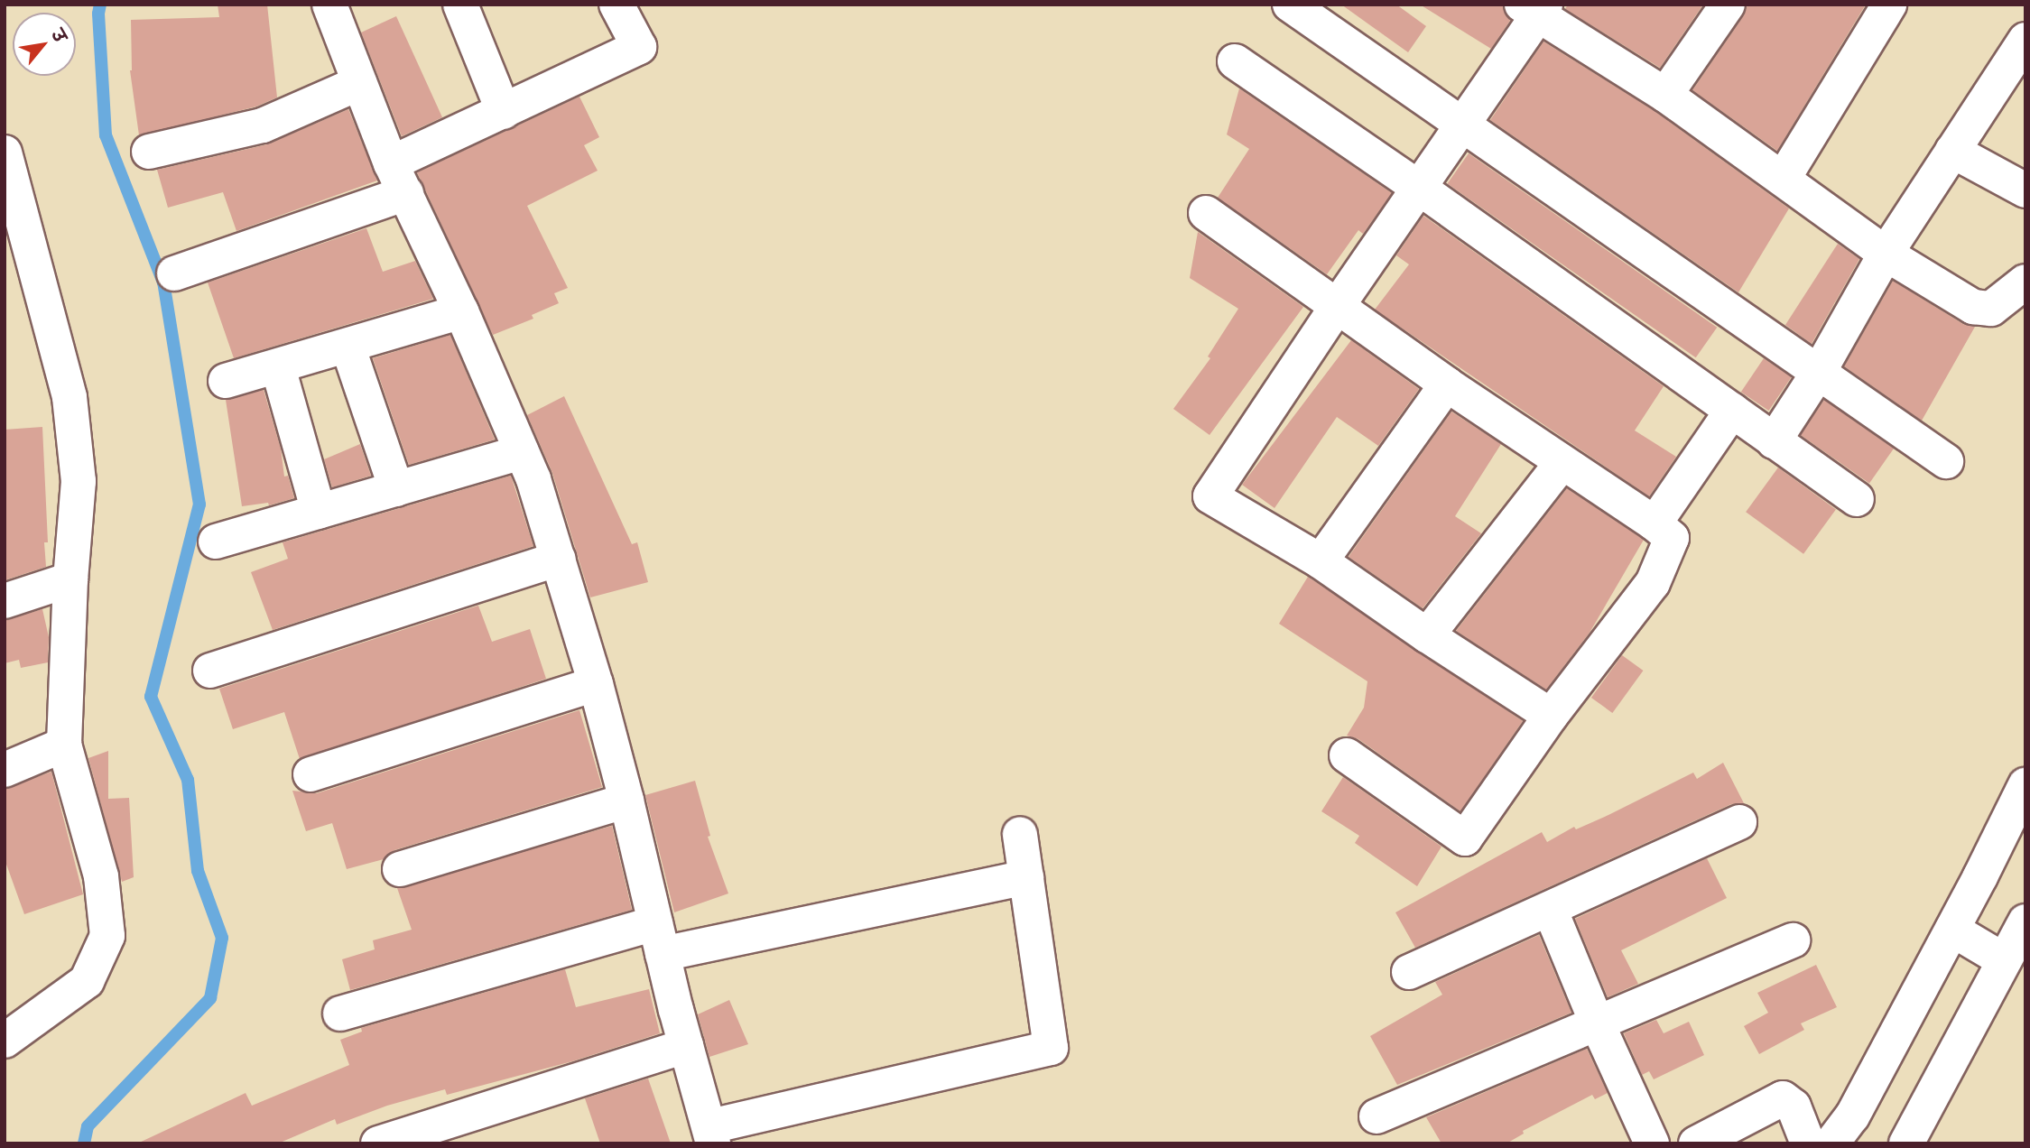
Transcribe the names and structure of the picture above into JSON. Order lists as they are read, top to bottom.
{
  "north": "top right"
}
